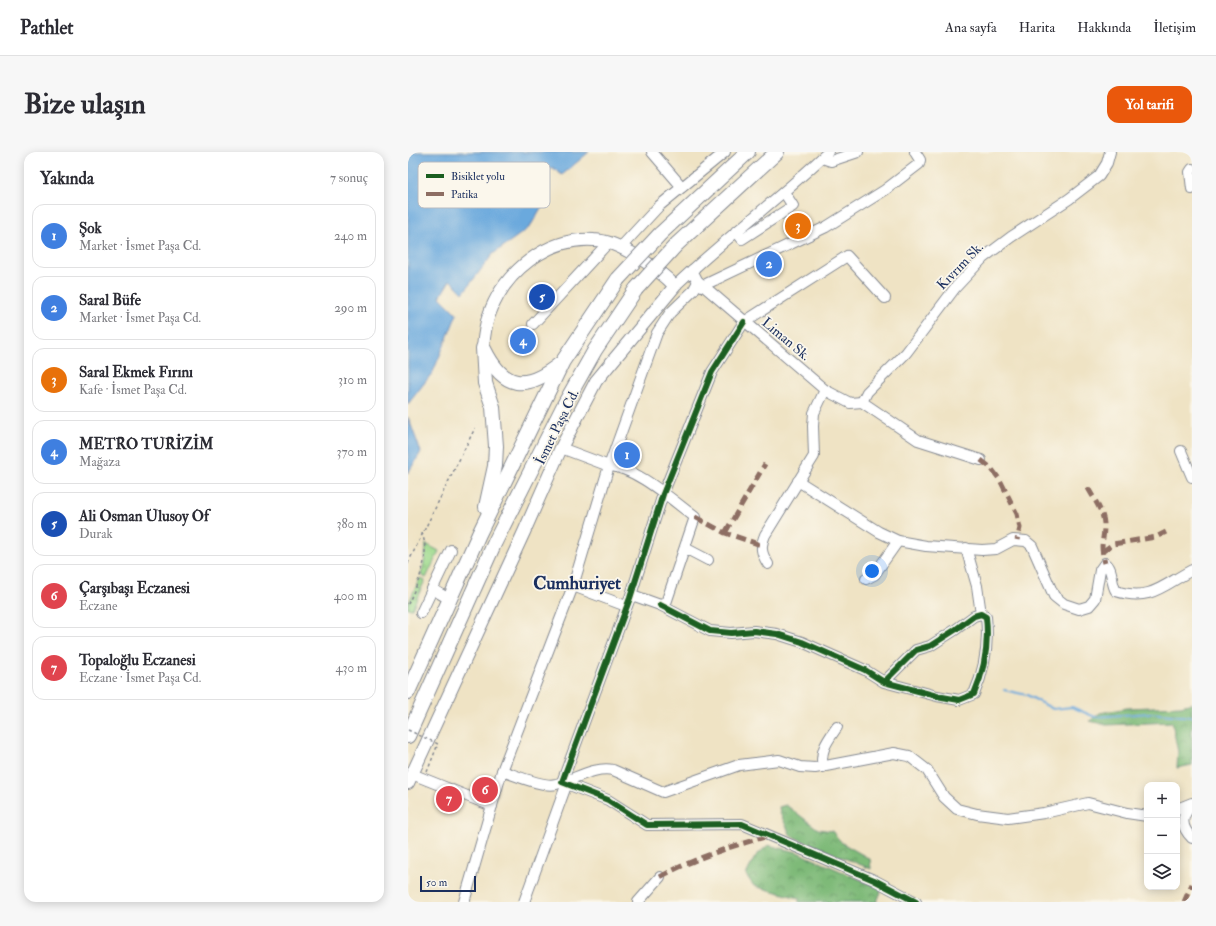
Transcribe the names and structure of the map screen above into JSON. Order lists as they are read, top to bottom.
{
  "streets": {
    "main road": ["İsmet Paşa Cd."],
    "street": ["Kıvrım Sk.", "Liman Sk."]
  },
  "crossings": [
    ["Kıvrım Sk.", "Liman Sk."]
  ],
  "districts": ["Cumhuriyet"],
  "legend": ["Bisiklet yolu", "Patika"],
  "scale_bar": "50 m",
  "page": {
    "header": "Pathlet",
    "nav": [
      "Ana sayfa",
      "Harita",
      "Hakkında",
      "İletişim"
    ],
    "buttons": "Yol tarifi",
    "title": "Bize ulaşın",
    "heading": ["Yakında", "7 sonuç"],
    "list": [
      {
        "mark": "1",
        "name": "Şok",
        "note": "Market · İsmet Paşa Cd.",
        "value": "240 m"
      },
      {
        "mark": "2",
        "name": "Saral Büfe",
        "note": "Market · İsmet Paşa Cd.",
        "value": "290 m"
      },
      {
        "mark": "3",
        "name": "Saral Ekmek Fırını",
        "note": "Kafe · İsmet Paşa Cd.",
        "value": "310 m"
      },
      {
        "mark": "4",
        "name": "METRO TURİZİM",
        "note": "Mağaza",
        "value": "370 m"
      },
      {
        "mark": "5",
        "name": "Ali Osman Ulusoy Of",
        "note": "Durak",
        "value": "380 m"
      },
      {
        "mark": "6",
        "name": "Çarşıbaşı Eczanesi",
        "note": "Eczane",
        "value": "400 m"
      },
      {
        "mark": "7",
        "name": "Topaloğlu Eczanesi",
        "note": "Eczane · İsmet Paşa Cd.",
        "value": "430 m"
      }
    ],
    "pins": [
      "3",
      "2",
      "5",
      "4",
      "1",
      "6",
      "7"
    ],
    "map_buttons": ["+", "−"],
    "scale": "50 m"
  }
}
